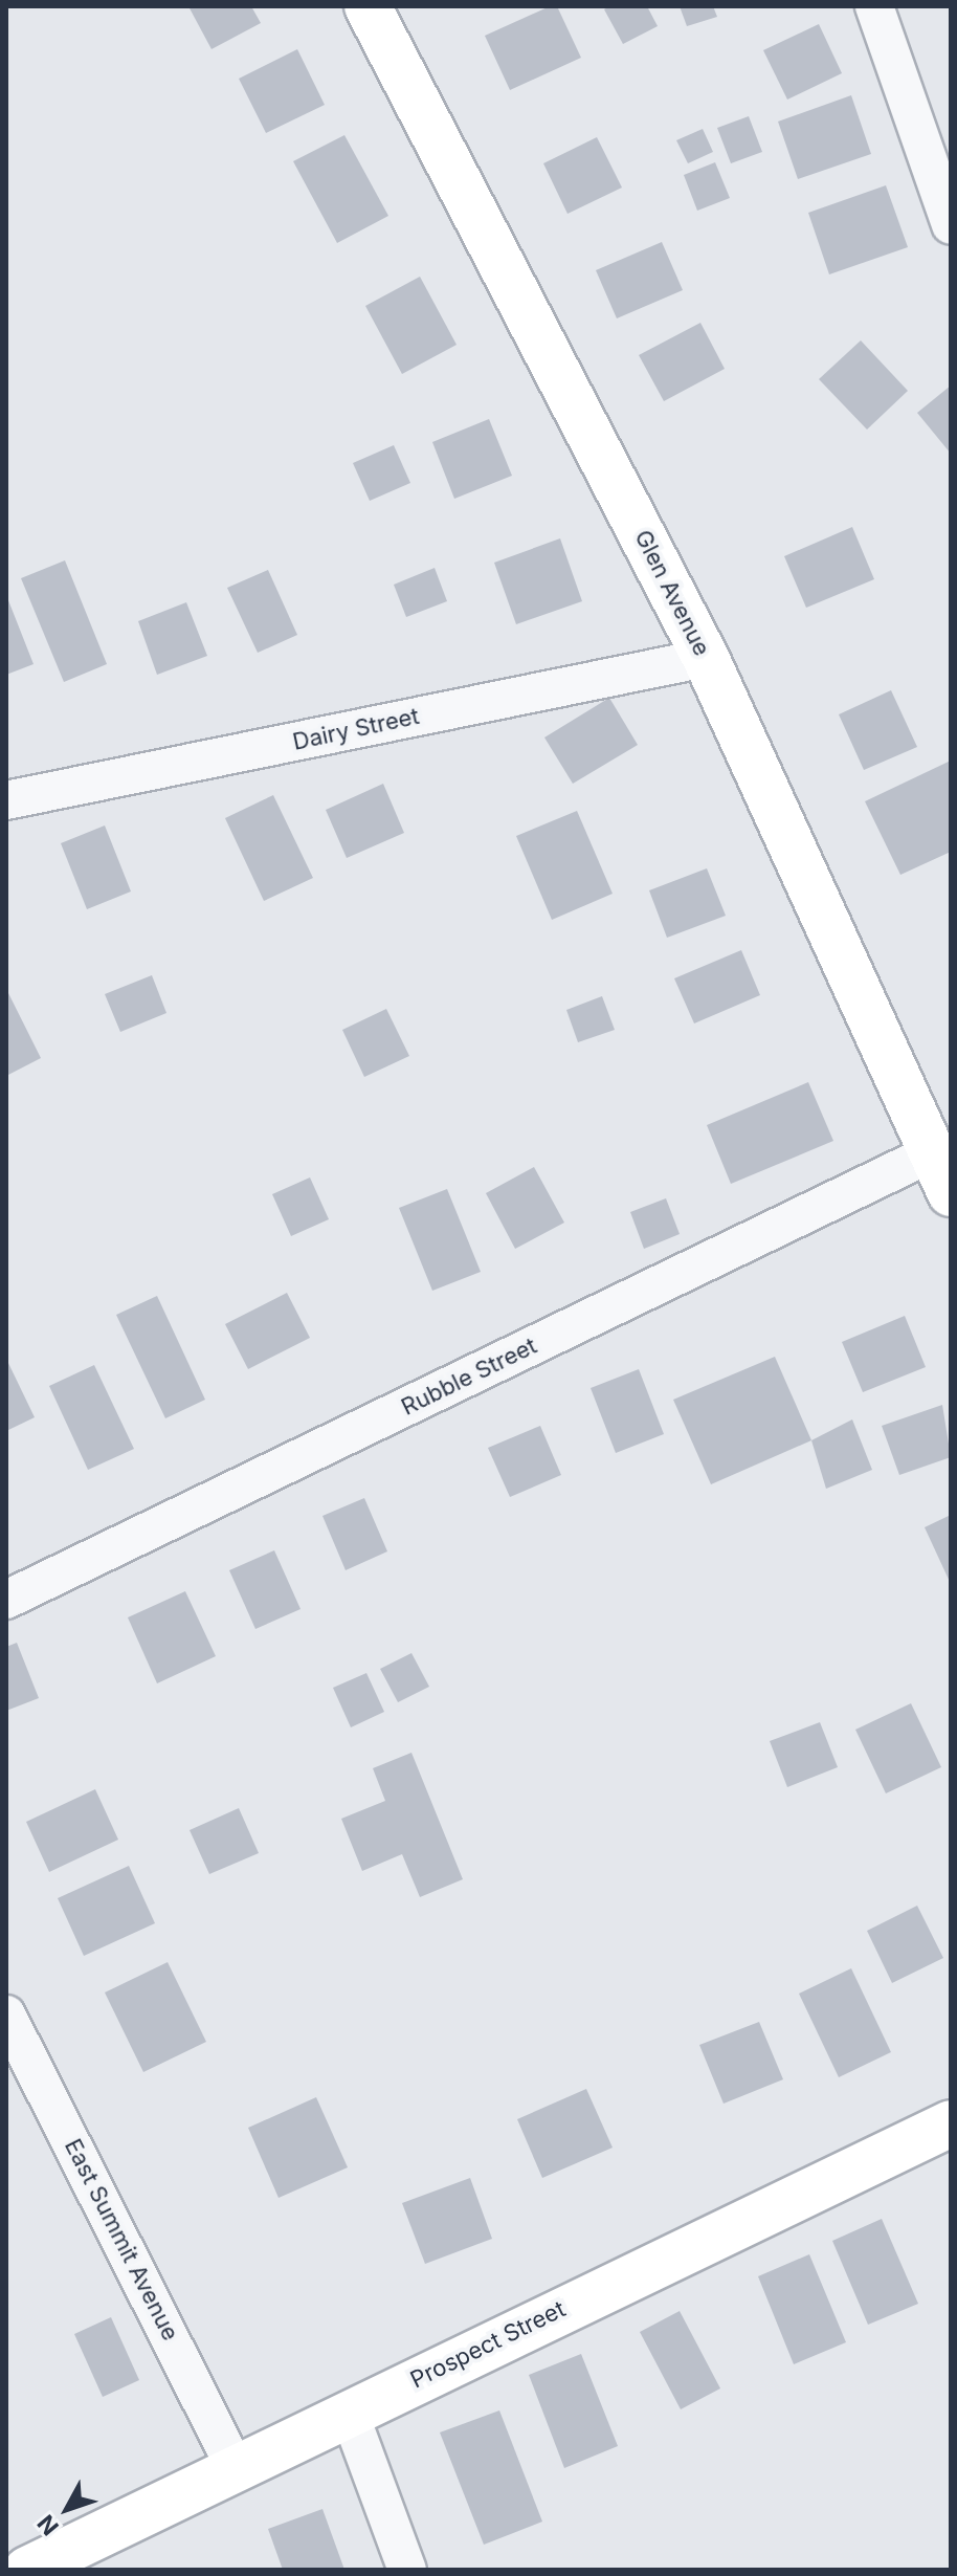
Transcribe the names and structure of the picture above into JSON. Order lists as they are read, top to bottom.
{
  "streets": {
    "street": [
      "Glen Avenue",
      "Dairy Street",
      "Rubble Street",
      "East Summit Avenue",
      "Prospect Street"
    ]
  },
  "crossings": [
    ["Glen Avenue", "Dairy Street"],
    ["Glen Avenue", "Rubble Street"],
    ["East Summit Avenue", "Prospect Street"]
  ],
  "north": "bottom left"
}
